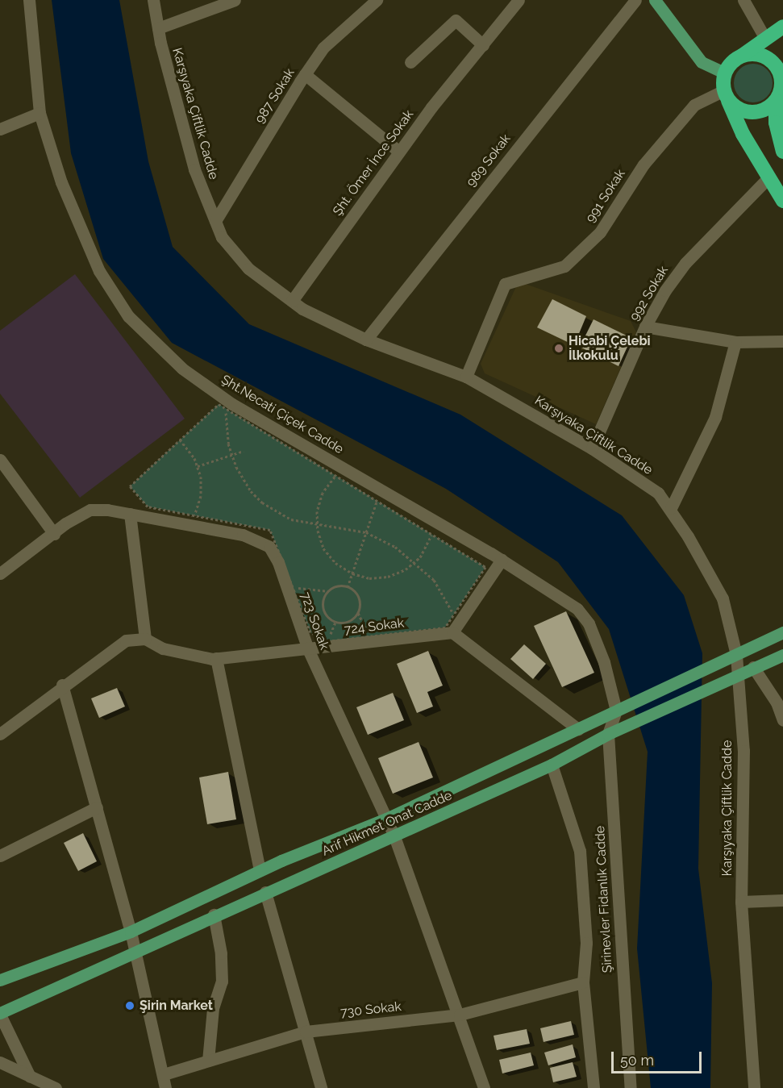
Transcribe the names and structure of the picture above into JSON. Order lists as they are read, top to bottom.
{
  "streets": {
    "main road": ["Arif Hikmet Onat Cadde"],
    "street": [
      "987 Sokak",
      "Karşıyaka Çiftlik Cadde",
      "989 Sokak",
      "Şht. Ömer İnce Sokak",
      "991 Sokak",
      "992 Sokak",
      "Şht.Necati Çiçek Cadde",
      "723 Sokak",
      "724 Sokak",
      "Şirinevler Fidanlık Cadde",
      "730 Sokak"
    ]
  },
  "crossings": [
    ["987 Sokak", "Karşıyaka Çiftlik Cadde"],
    ["Karşıyaka Çiftlik Cadde", "989 Sokak"],
    ["Karşıyaka Çiftlik Cadde", "Şht. Ömer İnce Sokak"],
    ["Karşıyaka Çiftlik Cadde", "991 Sokak"],
    ["Karşıyaka Çiftlik Cadde", "992 Sokak"],
    ["Karşıyaka Çiftlik Cadde", "Arif Hikmet Onat Cadde"],
    ["Şht.Necati Çiçek Cadde", "Arif Hikmet Onat Cadde"],
    ["Şht.Necati Çiçek Cadde", "Şirinevler Fidanlık Cadde"],
    ["723 Sokak", "724 Sokak"],
    ["723 Sokak", "Arif Hikmet Onat Cadde"],
    ["723 Sokak", "730 Sokak"],
    ["Arif Hikmet Onat Cadde", "Şirinevler Fidanlık Cadde"]
  ],
  "places": ["Hicabi Çelebi İlkokulu", "Şirin Market"],
  "scale_bar": "50 m"
}
